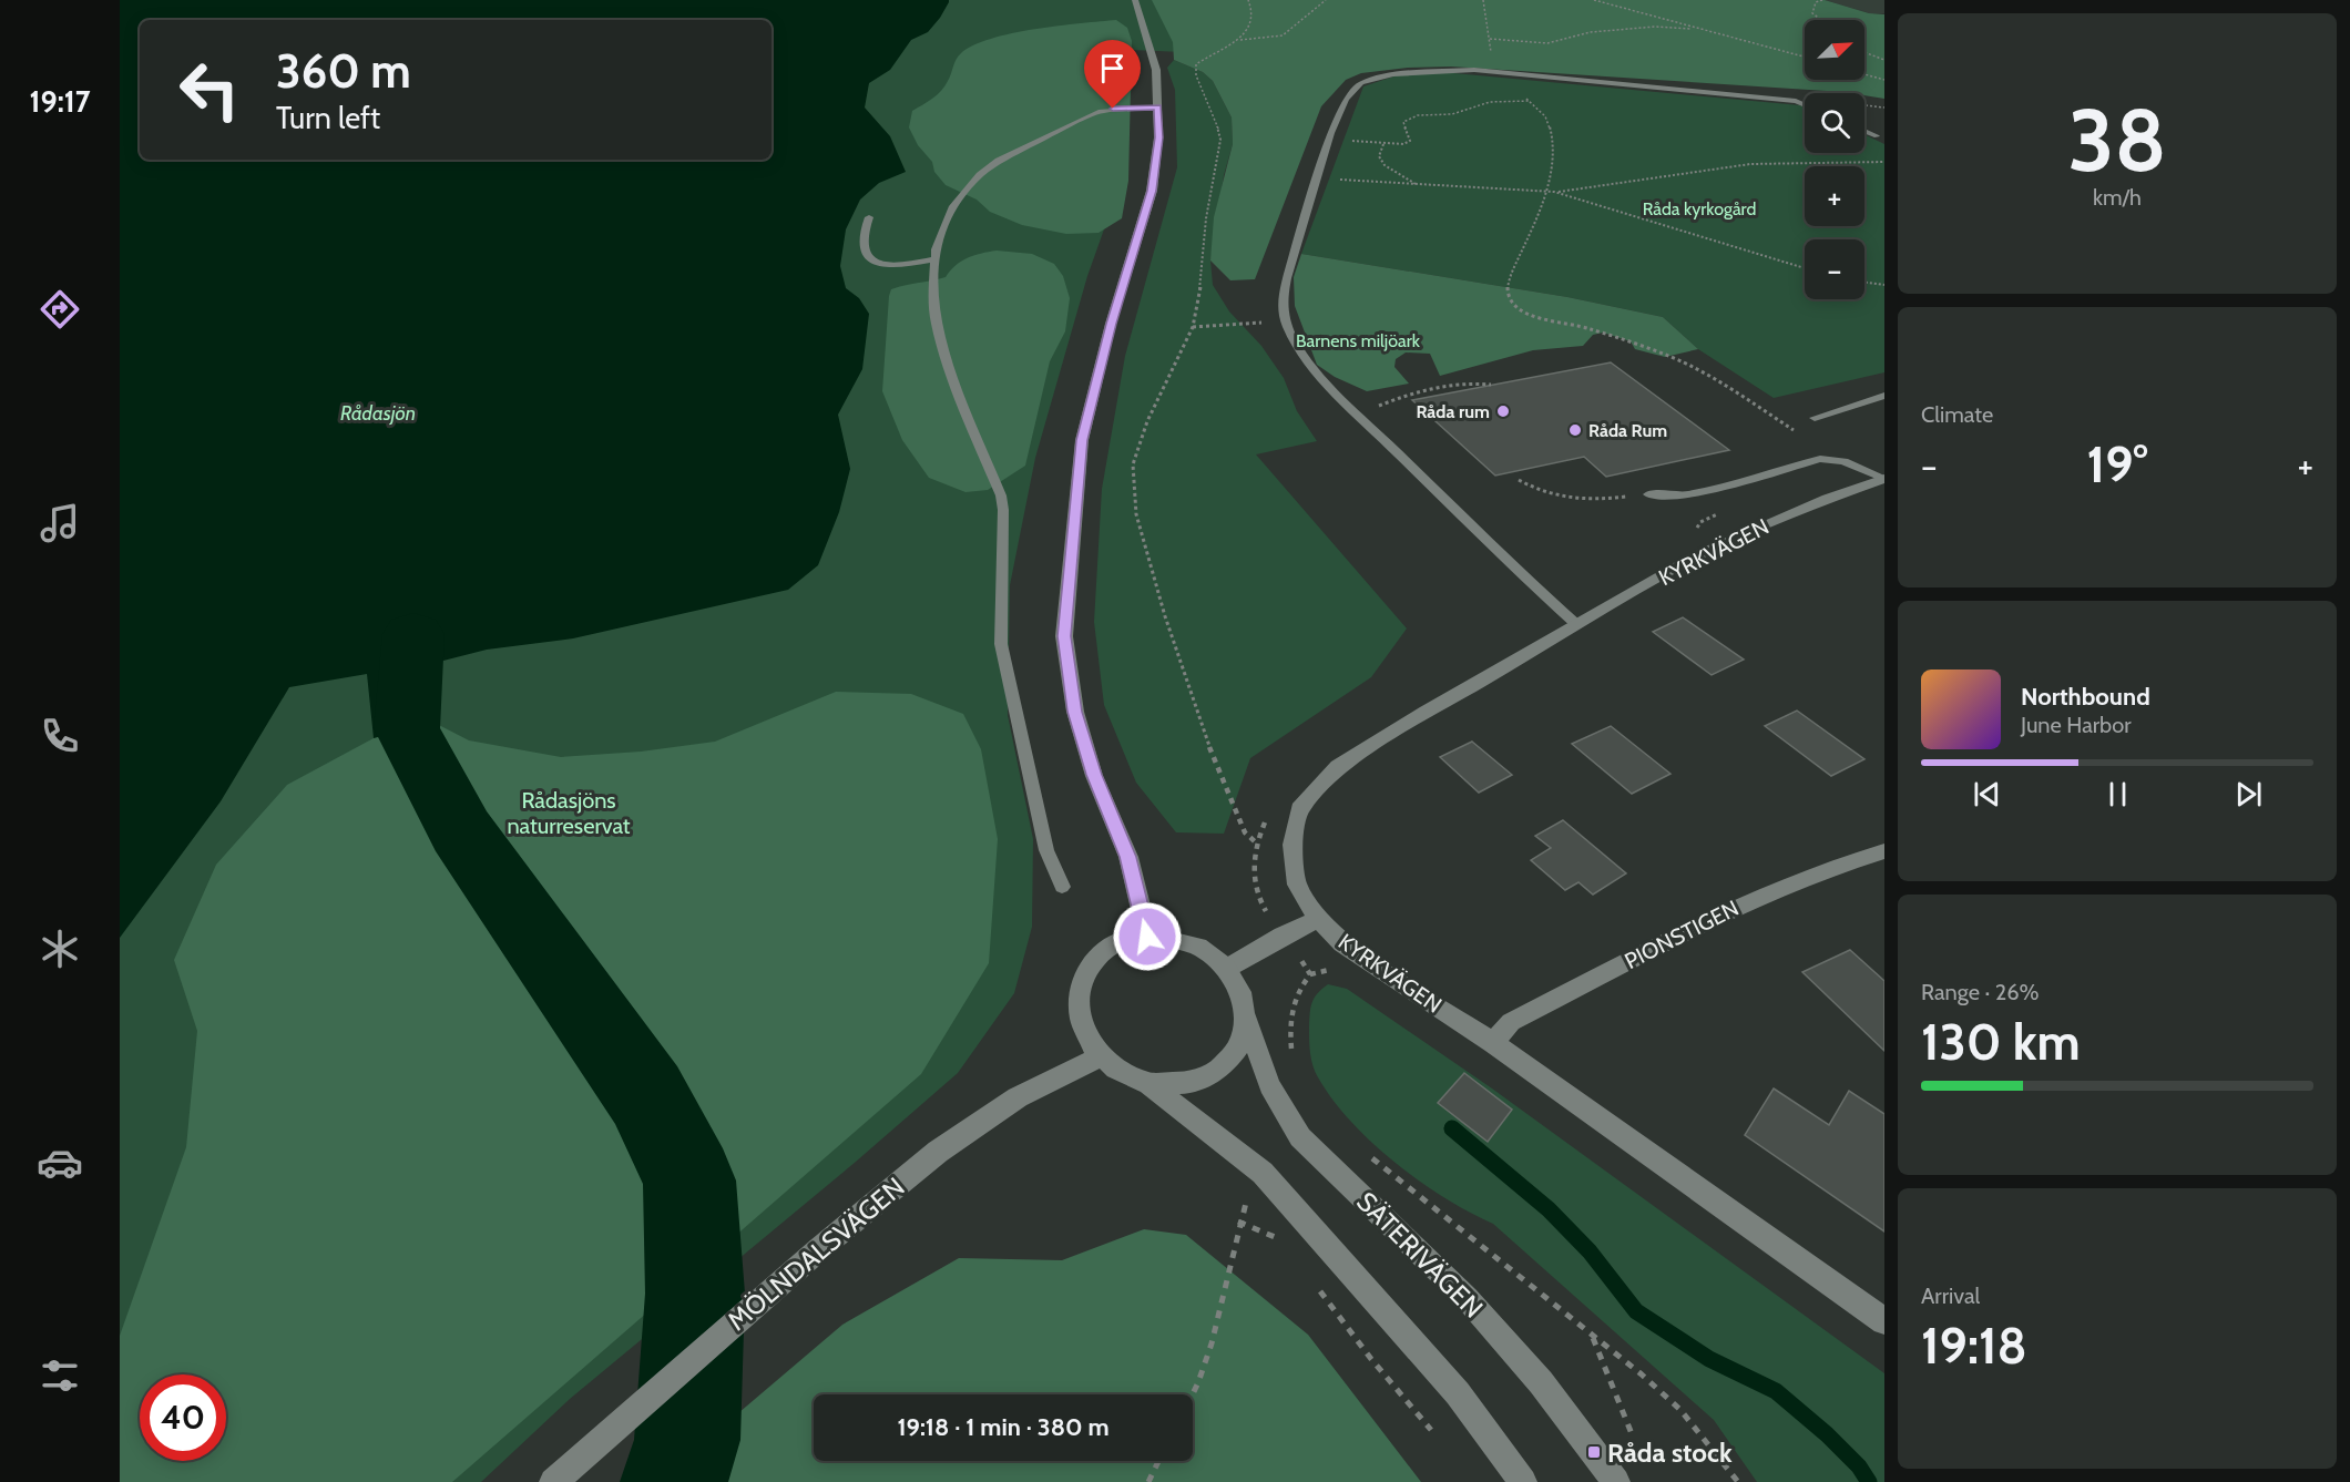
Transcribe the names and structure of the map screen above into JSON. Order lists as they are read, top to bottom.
{
  "streets": {
    "street": [
      "KYRKVÄGEN",
      "PIONSTIGEN",
      "MÖLNDALSVÄGEN",
      "SÄTERIVÄGEN"
    ]
  },
  "crossings": [
    ["KYRKVÄGEN", "PIONSTIGEN"],
    ["MÖLNDALSVÄGEN", "SÄTERIVÄGEN"]
  ],
  "water": ["Rådasjön"],
  "parks": ["Råda kyrkogård", "Barnens miljöark", "Rådasjöns naturreservat"],
  "places": {
    "other": ["Råda rum", "Råda Rum"],
    "transit": ["Råda stock"]
  },
  "north": "top right",
  "page": {
    "tabs": "19:17",
    "tile": [
      ["38", "km/h"],
      "Climate",
      ["Range · 26%", "130 km"],
      ["Arrival", "19:18"]
    ],
    "map_buttons": ["+", "−"],
    "turn": ["360 m", "Turn left"],
    "heat": ["−", "19°", "+"],
    "song": ["Northbound", "June Harbor"],
    "limit": "40",
    "trip": "19:18 · 1 min · 380 m"
  }
}
